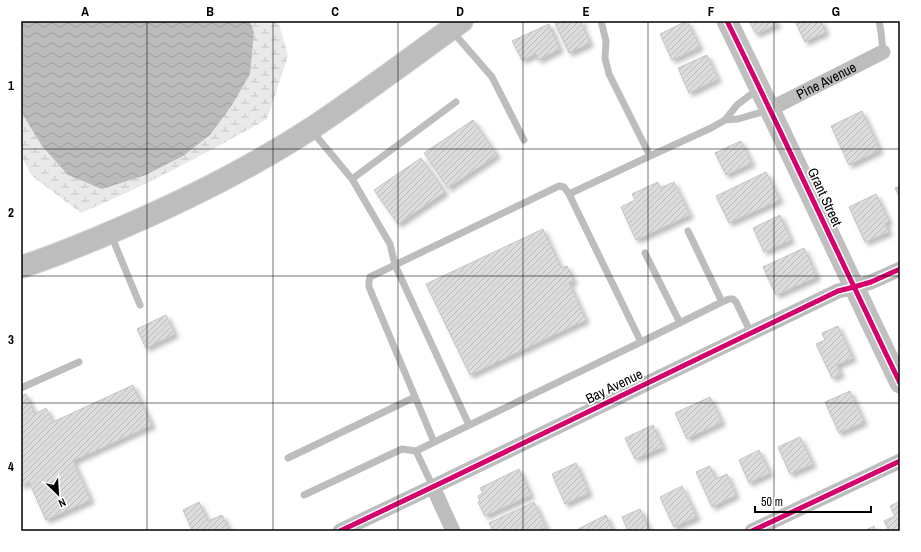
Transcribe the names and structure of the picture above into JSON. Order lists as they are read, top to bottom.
{
  "streets": {
    "street": ["Pine Avenue", "Grant Street", "Bay Avenue"]
  },
  "crossings": [
    ["Pine Avenue", "Grant Street"],
    ["Grant Street", "Bay Avenue"]
  ],
  "scale_bar": "50 m",
  "north": "bottom right",
  "grid": {
    "columns": [
      "A",
      "B",
      "C",
      "D",
      "E",
      "F",
      "G"
    ],
    "rows": [
      "1",
      "2",
      "3",
      "4"
    ]
  }
}
